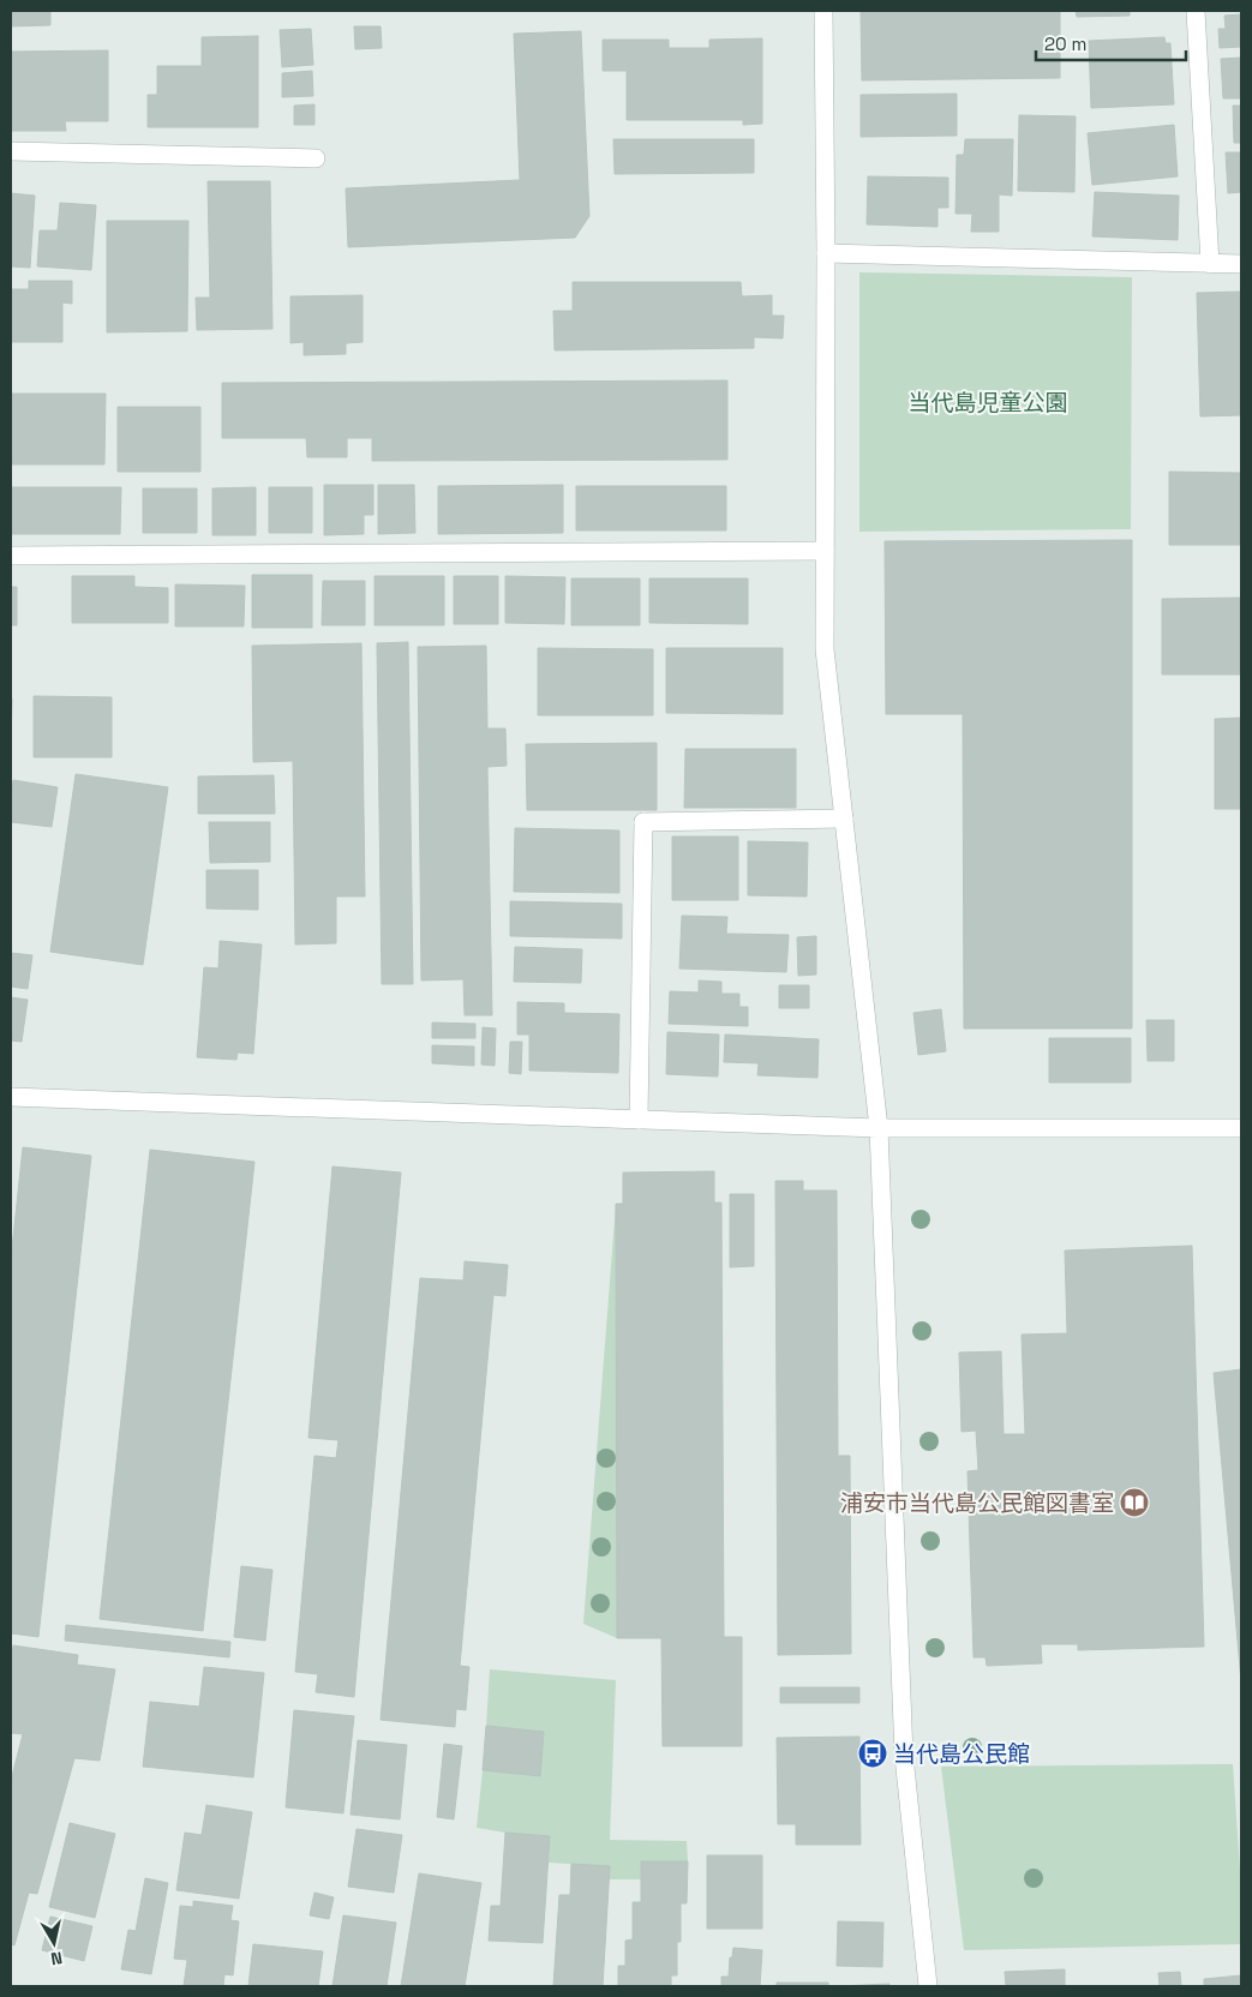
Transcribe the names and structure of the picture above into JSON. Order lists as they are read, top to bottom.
{
  "parks": ["当代島児童公園"],
  "places": {
    "library": ["浦安市当代島公民館図書室"],
    "bus stop": ["当代島公民館"]
  },
  "scale_bar": "20 m",
  "north": "bottom"
}
